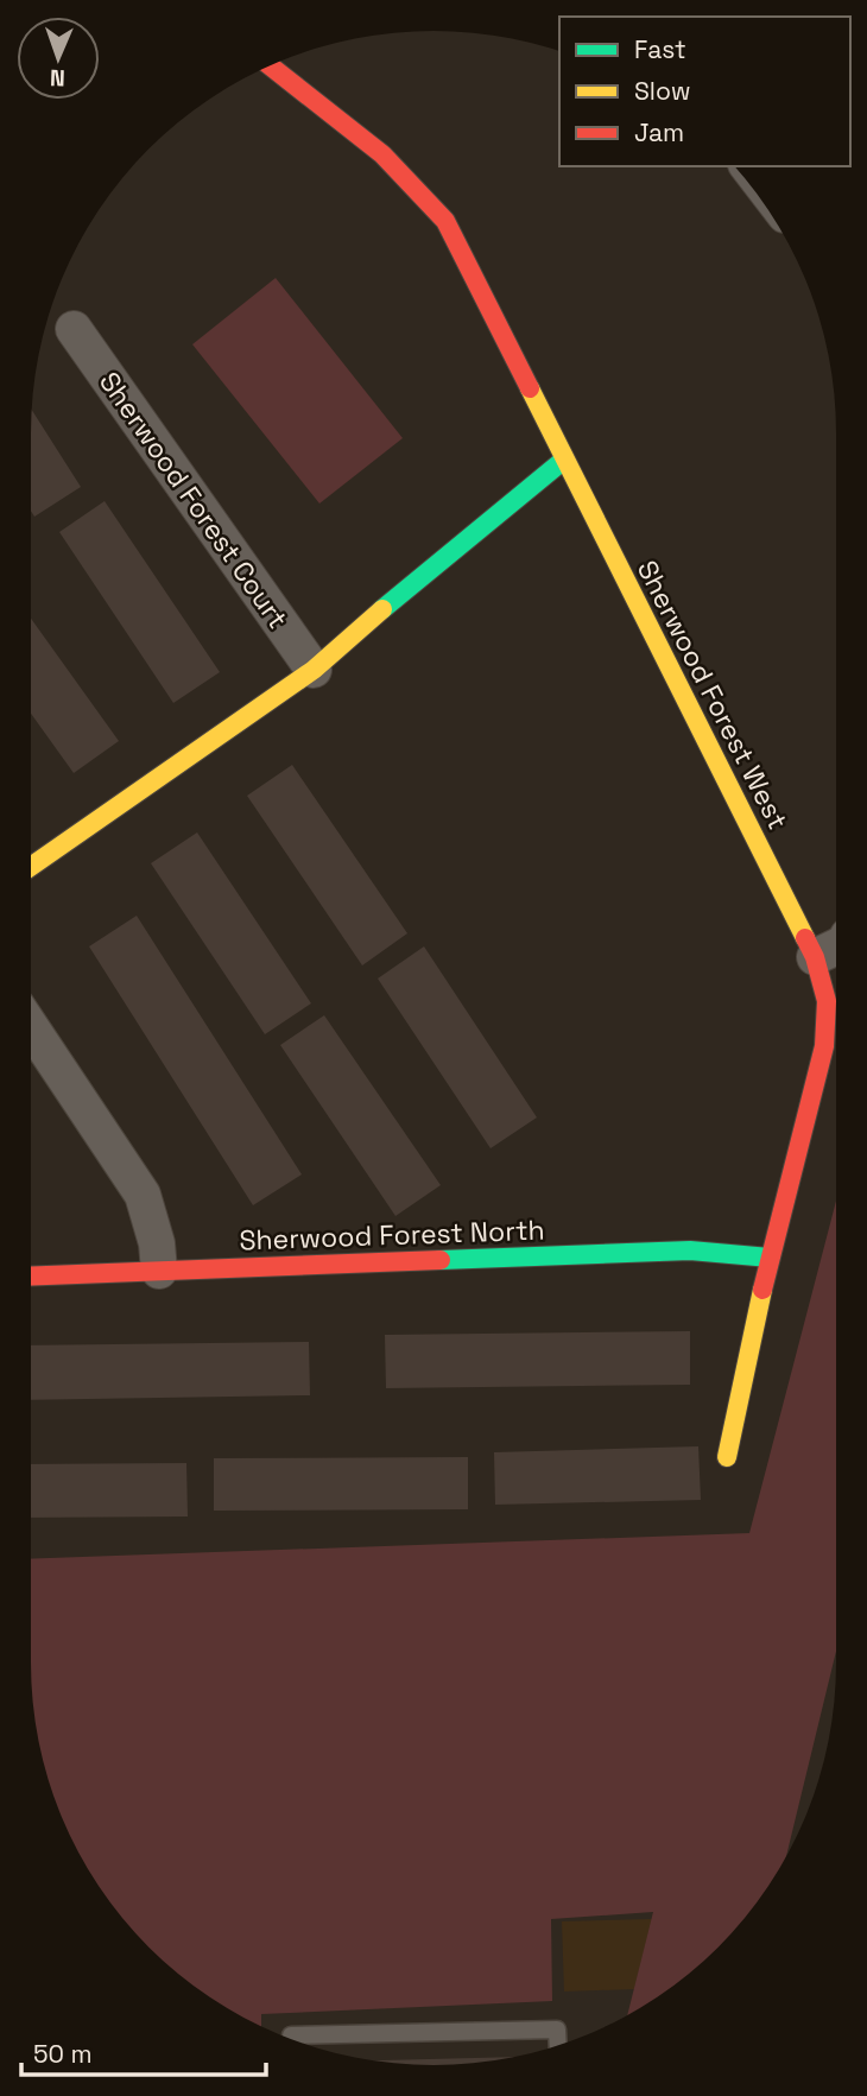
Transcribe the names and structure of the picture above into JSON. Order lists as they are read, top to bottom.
{
  "streets": {
    "street": ["Sherwood Forest Court", "Sherwood Forest West", "Sherwood Forest North"]
  },
  "crossings": [
    ["Sherwood Forest West", "Sherwood Forest North"]
  ],
  "legend": ["Fast", "Slow", "Jam"],
  "scale_bar": "50 m",
  "north": "bottom"
}
